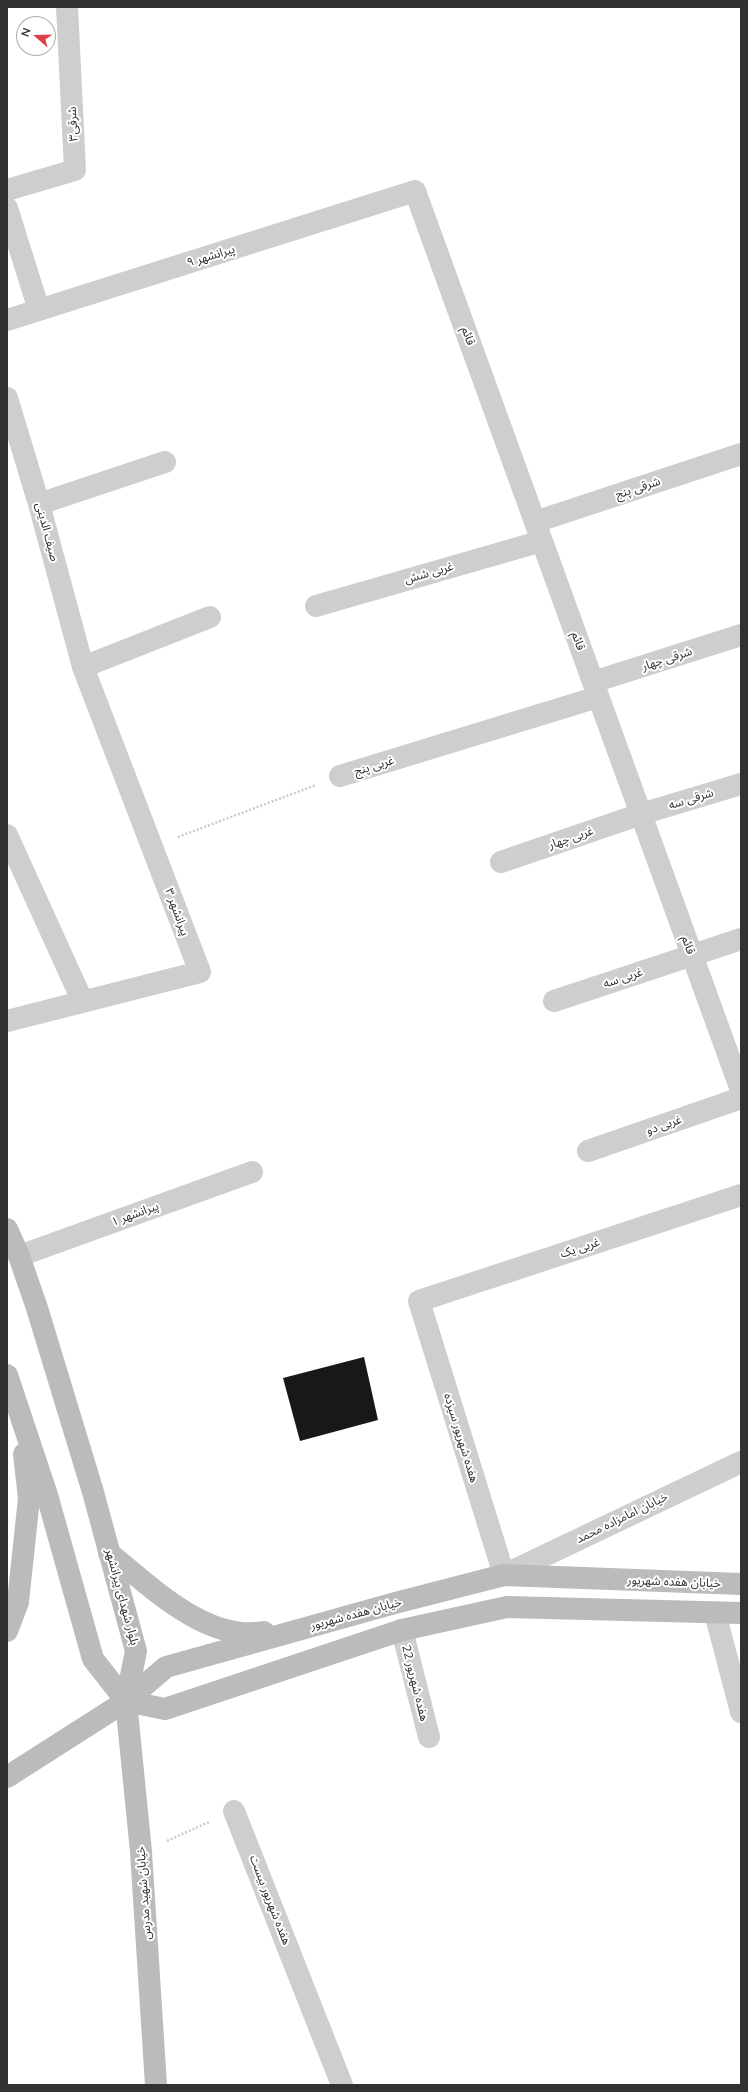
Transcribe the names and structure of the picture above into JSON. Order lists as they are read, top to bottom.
{
  "streets": {
    "main road": ["خیابان هفده شهریور", "بلوار شهدای پیرانشهر", "خیابان شهید مدرس"],
    "street": [
      "شرقی۳",
      "پیرانشهر ۹",
      "قائم",
      "شرقی پنج",
      "صیف الدینی",
      "غربی شش",
      "شرقی چهار",
      "غربی پنج",
      "شرقی سه",
      "غربی چهار",
      "پیرانشهر ۳",
      "غربی سه",
      "غربی دو",
      "پیرانشهر ۱",
      "غربی یک",
      "هفده شهریور سیزده",
      "خیابان امامزاده محمد",
      "هفده شهریور 22",
      "هفده شهریور بیست"
    ]
  },
  "crossings": [
    ["پیرانشهر ۹", "قائم"],
    ["قائم", "شرقی پنج"],
    ["قائم", "غربی شش"],
    ["قائم", "شرقی چهار"],
    ["قائم", "غربی پنج"],
    ["قائم", "شرقی سه"],
    ["قائم", "غربی چهار"],
    ["قائم", "غربی سه"],
    ["شرقی پنج", "غربی شش"],
    ["صیف الدینی", "پیرانشهر ۳"],
    ["شرقی چهار", "غربی پنج"],
    ["غربی پنج", "پیرانشهر ۳"],
    ["شرقی سه", "غربی چهار"],
    ["پیرانشهر ۱", "بلوار شهدای پیرانشهر"],
    ["غربی یک", "هفده شهریور سیزده"],
    ["هفده شهریور سیزده", "خیابان امامزاده محمد"],
    ["هفده شهریور سیزده", "خیابان هفده شهریور"],
    ["خیابان امامزاده محمد", "خیابان هفده شهریور"],
    ["خیابان هفده شهریور", "بلوار شهدای پیرانشهر"],
    ["خیابان هفده شهریور", "خیابان شهید مدرس"],
    ["بلوار شهدای پیرانشهر", "خیابان شهید مدرس"]
  ],
  "north": "left"
}
